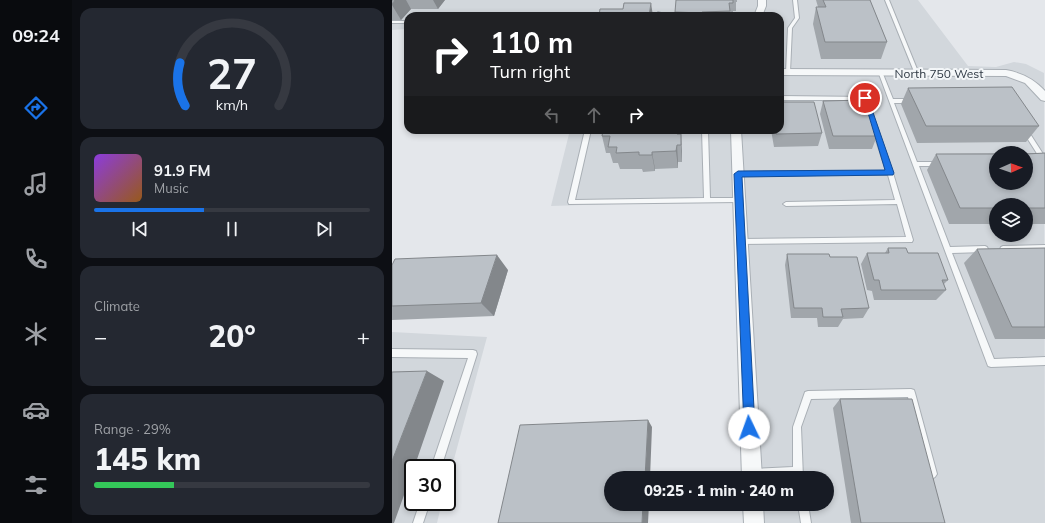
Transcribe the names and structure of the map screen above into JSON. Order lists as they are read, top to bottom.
{
  "streets": {
    "street": ["North 750 West"]
  },
  "north": "right",
  "page": {
    "tabs": "09:24",
    "turn": ["110 m", "Turn right"],
    "song": ["91.9 FM", "Music"],
    "tile": [
      "Climate",
      ["Range · 29%", "145 km"]
    ],
    "heat": ["−", "20°", "+"],
    "limit": "30",
    "trip": "09:25 · 1 min · 240 m",
    "gauge": ["27", "km/h"]
  }
}
